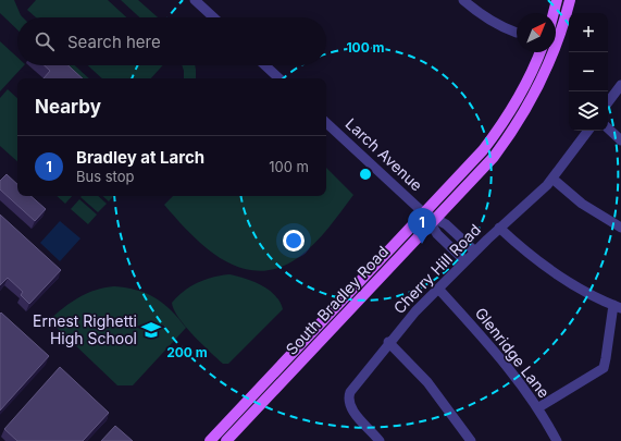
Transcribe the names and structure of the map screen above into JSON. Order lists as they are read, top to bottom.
{
  "streets": {
    "main road": ["South Bradley Road"],
    "street": ["Larch Avenue", "Cherry Hill Road", "Glenridge Lane"]
  },
  "crossings": [
    ["Larch Avenue", "Cherry Hill Road"],
    ["Larch Avenue", "South Bradley Road"],
    ["Cherry Hill Road", "Glenridge Lane"]
  ],
  "places": {
    "school or university": ["Ernest Righetti High School"]
  },
  "north": "top right",
  "page": {
    "map_buttons": ["+", "−"],
    "search": "Search here",
    "heading": "Nearby",
    "list": [
      {
        "mark": "1",
        "name": "Bradley at Larch",
        "note": "Bus stop",
        "value": "100 m"
      }
    ],
    "pins": "1"
  },
  "rings": ["100 m", "200 m"]
}
